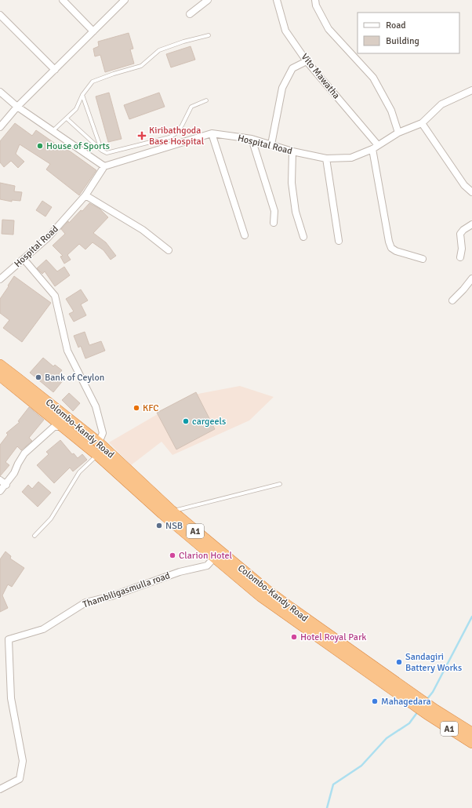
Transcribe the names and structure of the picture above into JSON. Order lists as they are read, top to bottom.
{
  "streets": {
    "highway": ["Colombo-Kandy Road", "A1"],
    "street": ["Vito Mawatha", "Hospital Road", "Thambiligasmulla road"]
  },
  "crossings": [
    ["Vito Mawatha", "Hospital Road"],
    ["Colombo-Kandy Road", "Thambiligasmulla road"]
  ],
  "places": {
    "health": ["Kiribathgoda Base Hospital"],
    "other": [
      "House of Sports",
      "Bank of Ceylon",
      "KFC",
      "cargeels",
      "NSB",
      "Clarion Hotel",
      "Hotel Royal Park",
      "Sandagiri Battery Works",
      "Mahagedara"
    ]
  },
  "legend": ["Road", "Building"]
}
